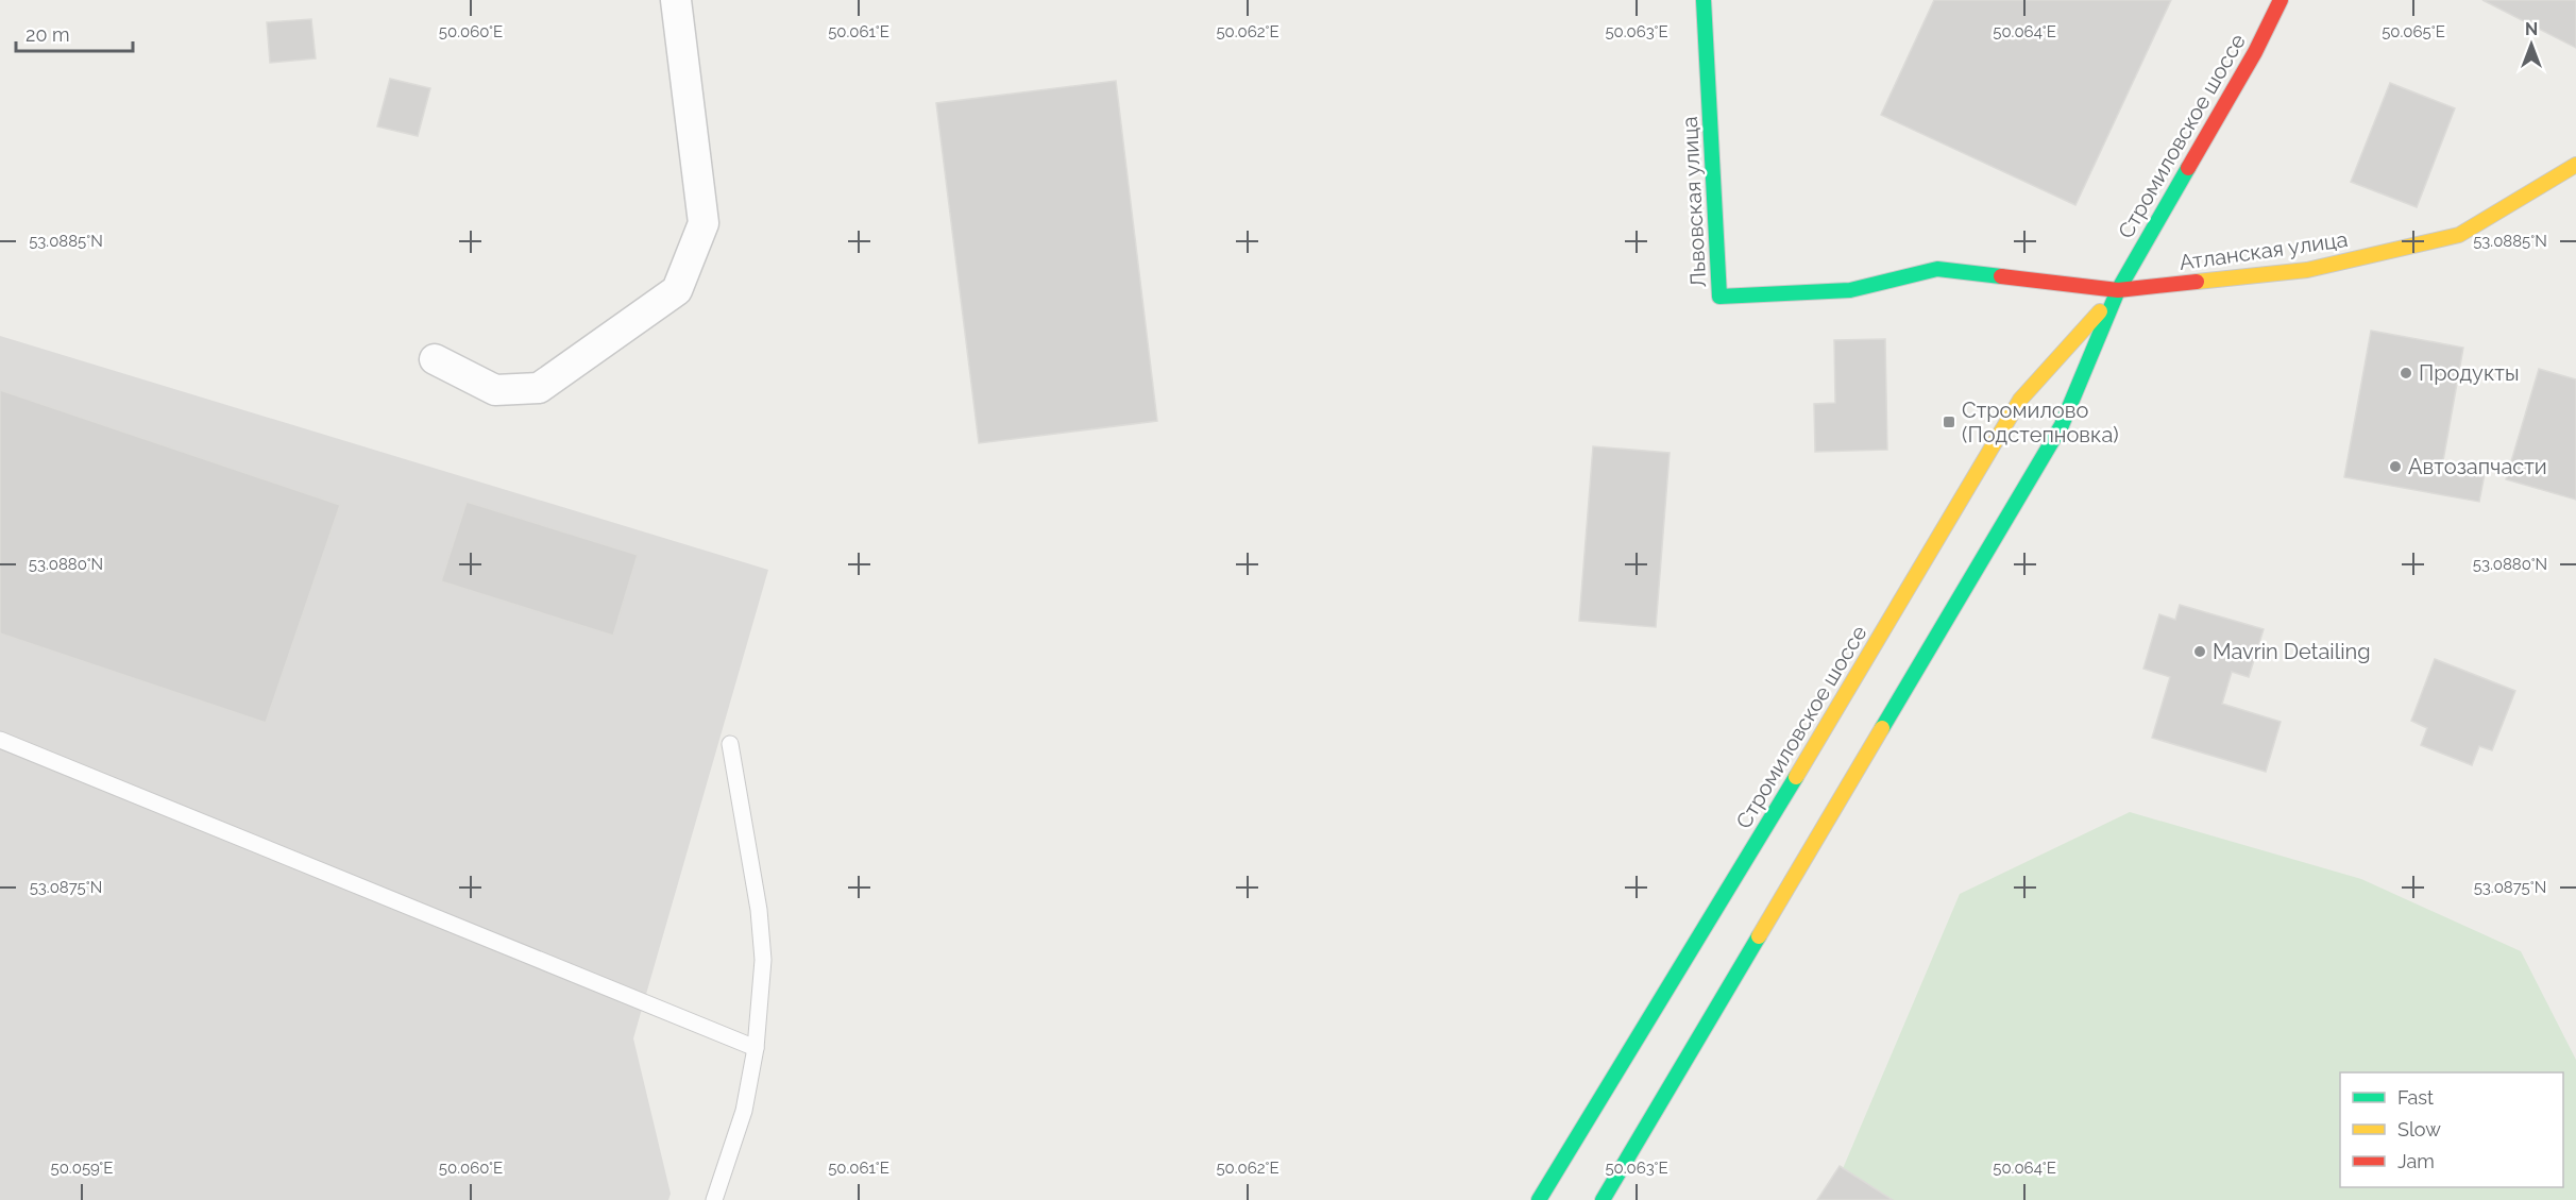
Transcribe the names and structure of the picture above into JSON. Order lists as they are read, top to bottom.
{
  "streets": {
    "main road": ["Стромиловское шоссе", "Львовская улица", "Атланская улица"]
  },
  "crossings": [
    ["Стромиловское шоссе", "Атланская улица"],
    ["Львовская улица", "Атланская улица"]
  ],
  "places": {
    "other": ["Продукты", "Автозапчасти", "Mavrin Detailing"],
    "transit": ["Стромилово (Подстепновка)"]
  },
  "legend": ["Fast", "Slow", "Jam"],
  "scale_bar": "20 m",
  "north": "top",
  "coordinates": [
    "50.060°E",
    "50.061°E",
    "50.062°E",
    "50.063°E",
    "50.064°E",
    "50.065°E",
    "53.0885°N",
    "53.0880°N",
    "53.0875°N",
    "50.059°E"
  ]
}
